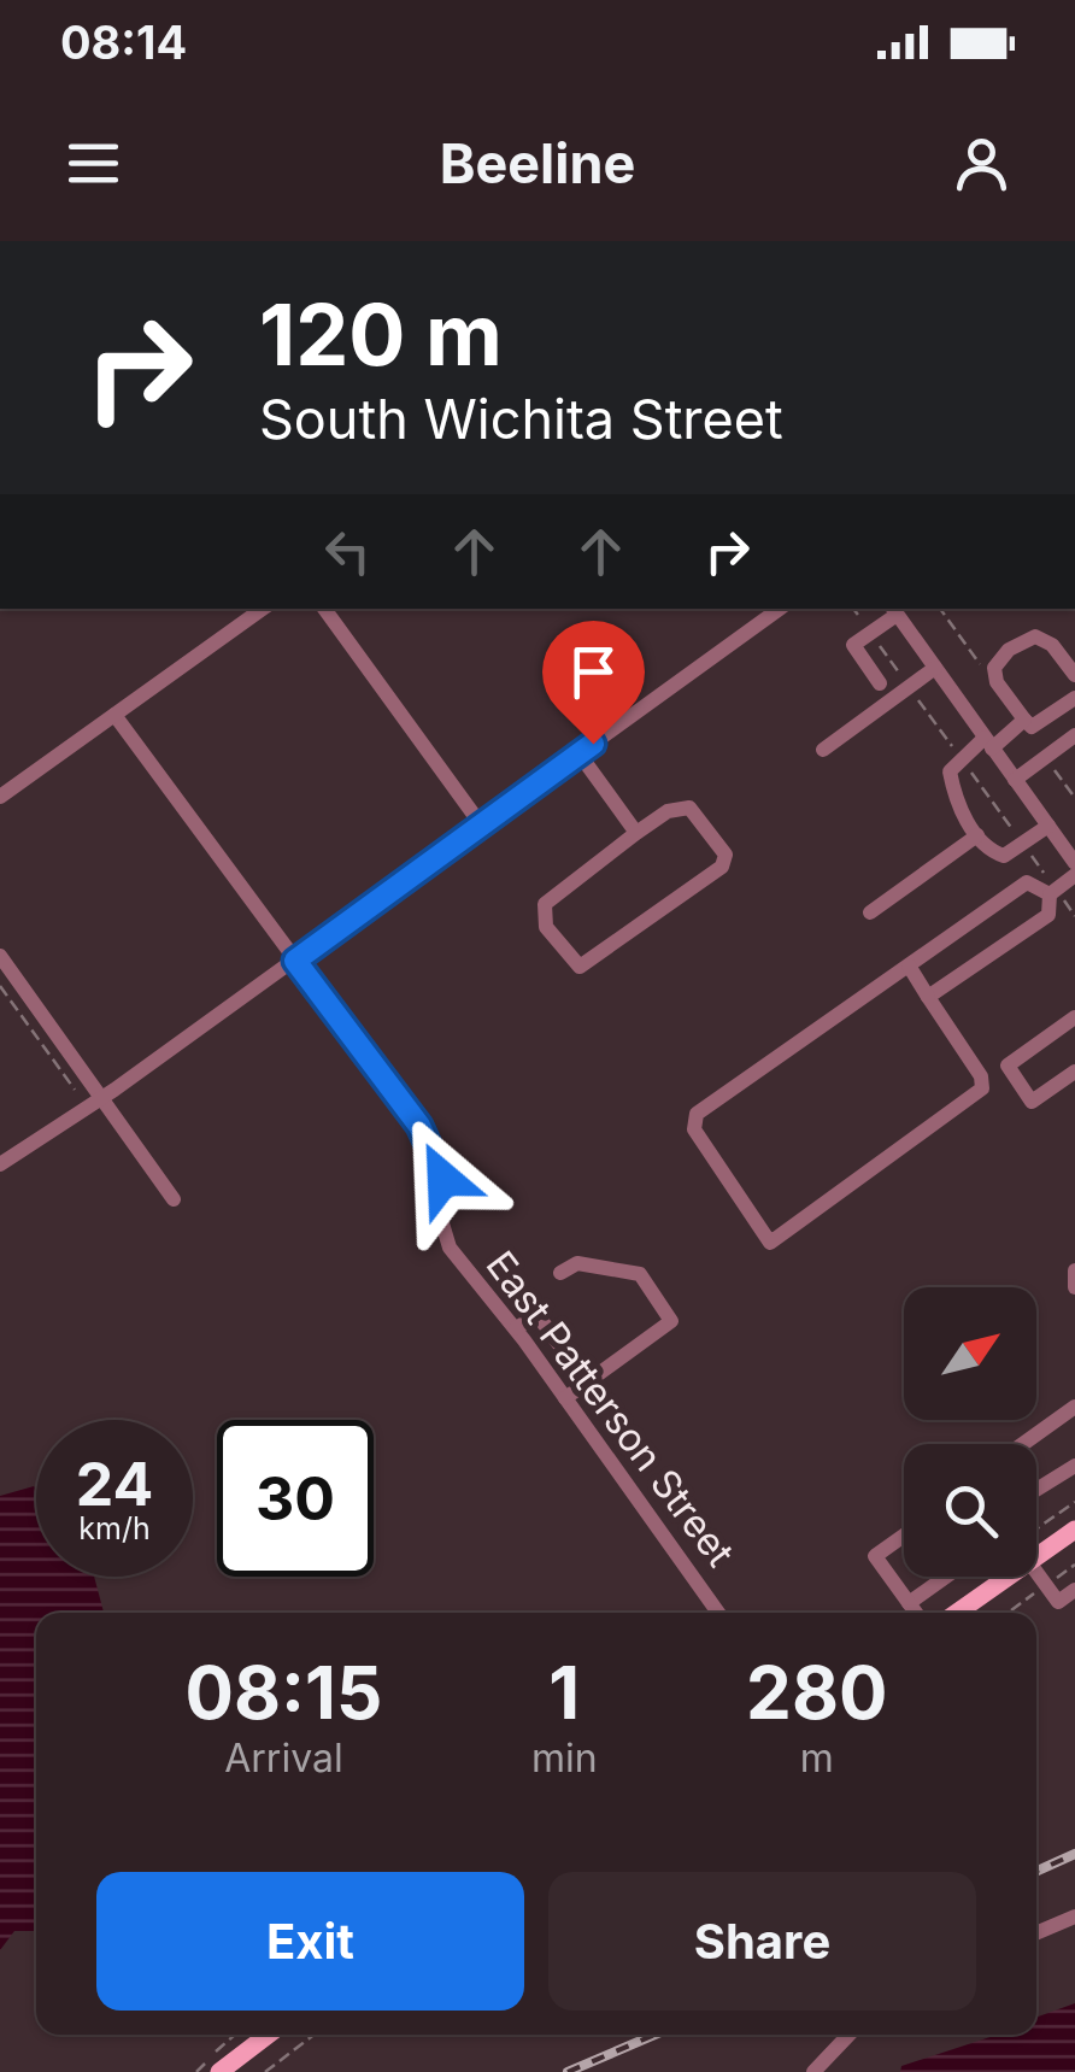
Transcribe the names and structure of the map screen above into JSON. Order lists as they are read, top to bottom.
{
  "streets": {
    "street": ["East Patterson Street"]
  },
  "north": "top right",
  "page": {
    "status": "08:14",
    "header": "Beeline",
    "turn": ["120 m", "South Wichita Street"],
    "speed": "24 km/h",
    "limit": "30",
    "eta": [
      "08:15",
      "Arrival",
      "1",
      "min",
      "280",
      "m"
    ],
    "buttons": ["Exit", "Share"]
  }
}
